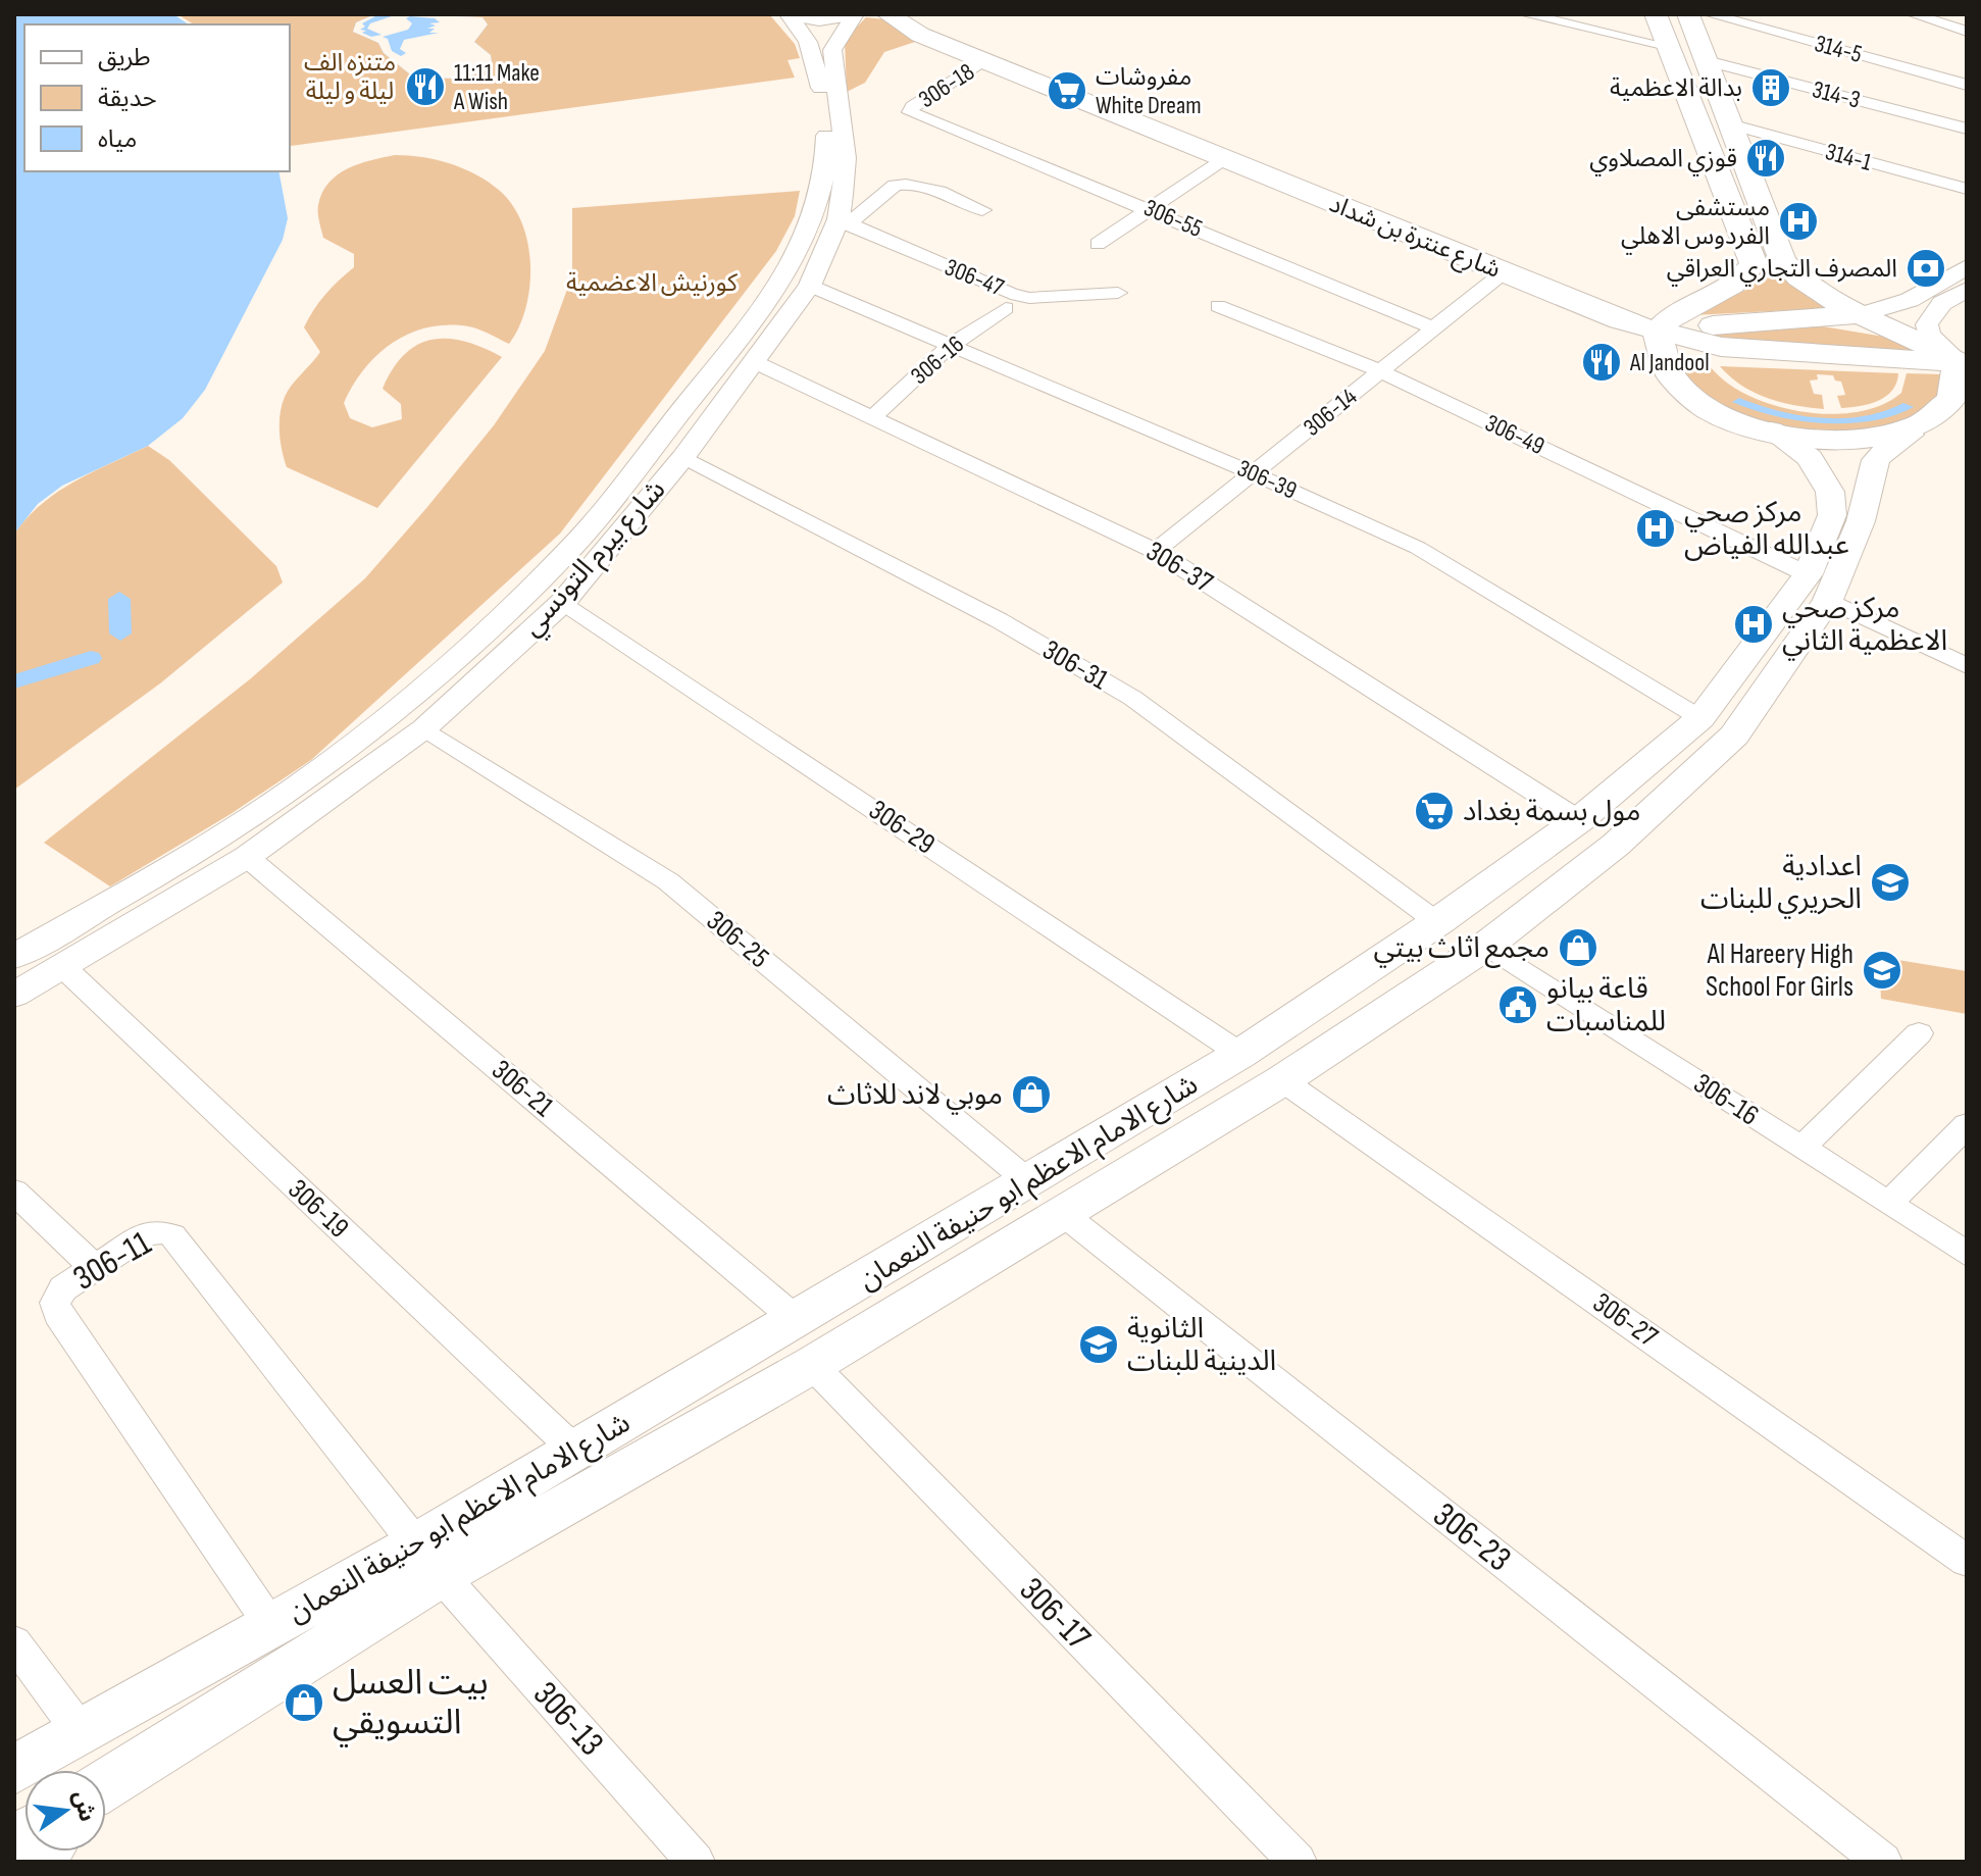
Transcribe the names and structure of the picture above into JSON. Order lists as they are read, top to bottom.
{
  "streets": {
    "main road": ["شارع عنترة بن شداد", "شارع الامام الاعظم ابو حنيفة النعمان"],
    "street": [
      "314-5",
      "306-18",
      "314-3",
      "314-1",
      "306-55",
      "306-47",
      "306-16",
      "306-14",
      "306-49",
      "306-39",
      "شارع بيرم التونسي",
      "306-37",
      "306-31",
      "306-29",
      "306-25",
      "306-21",
      "306-19",
      "306-11",
      "306-27",
      "306-23",
      "306-17",
      "306-13"
    ]
  },
  "crossings": [
    ["306-18", "306-55"],
    ["306-18", "شارع عنترة بن شداد"],
    ["306-55", "306-14"],
    ["شارع عنترة بن شداد", "306-14"],
    ["306-47", "شارع بيرم التونسي"],
    ["306-16", "306-39"],
    ["306-16", "306-37"],
    ["306-16", "شارع الامام الاعظم ابو حنيفة النعمان"],
    ["306-14", "306-49"],
    ["306-14", "306-39"],
    ["306-14", "306-37"],
    ["306-49", "شارع الامام الاعظم ابو حنيفة النعمان"],
    ["306-39", "شارع بيرم التونسي"],
    ["306-39", "شارع الامام الاعظم ابو حنيفة النعمان"],
    ["شارع بيرم التونسي", "306-37"],
    ["شارع بيرم التونسي", "306-31"],
    ["شارع بيرم التونسي", "306-29"],
    ["شارع بيرم التونسي", "306-25"],
    ["شارع بيرم التونسي", "306-21"],
    ["شارع بيرم التونسي", "306-19"],
    ["306-37", "شارع الامام الاعظم ابو حنيفة النعمان"],
    ["306-31", "شارع الامام الاعظم ابو حنيفة النعمان"],
    ["306-29", "شارع الامام الاعظم ابو حنيفة النعمان"],
    ["306-25", "شارع الامام الاعظم ابو حنيفة النعمان"],
    ["306-21", "شارع الامام الاعظم ابو حنيفة النعمان"],
    ["شارع الامام الاعظم ابو حنيفة النعمان", "306-19"],
    ["شارع الامام الاعظم ابو حنيفة النعمان", "306-11"],
    ["شارع الامام الاعظم ابو حنيفة النعمان", "306-27"],
    ["شارع الامام الاعظم ابو حنيفة النعمان", "306-23"],
    ["شارع الامام الاعظم ابو حنيفة النعمان", "306-17"],
    ["شارع الامام الاعظم ابو حنيفة النعمان", "306-13"],
    ["306-11", "306-13"]
  ],
  "parks": ["متنزه الف ليلة و ليلة", "كورنيش الاعضمية"],
  "places": {
    "restaurant": ["11:11 Make A Wish", "قوزي المصلاوي", "Al Jandool"],
    "building": ["بدالة الاعظمية"],
    "supermarket": ["مفروشات White Dream", "مول بسمة بغداد"],
    "hospital": ["مستشفى الفردوس الاهلي", "مركز صحي عبدالله الفياض", "مركز صحي الاعظمية الثاني"],
    "bank": ["المصرف التجاري العراقي"],
    "school or university": ["اعدادية الحريري للبنات", "Al Hareery High School For Girls", "الثانوية الدينية للبنات"],
    "shop": ["مجمع اثاث بيتي", "موبي لاند للاثاث", "بيت العسل التسويقي"],
    "public building": ["قاعة بيانو للمناسبات"]
  },
  "legend": ["طريق", "حديقة", "مياه"],
  "north": "right"
}
